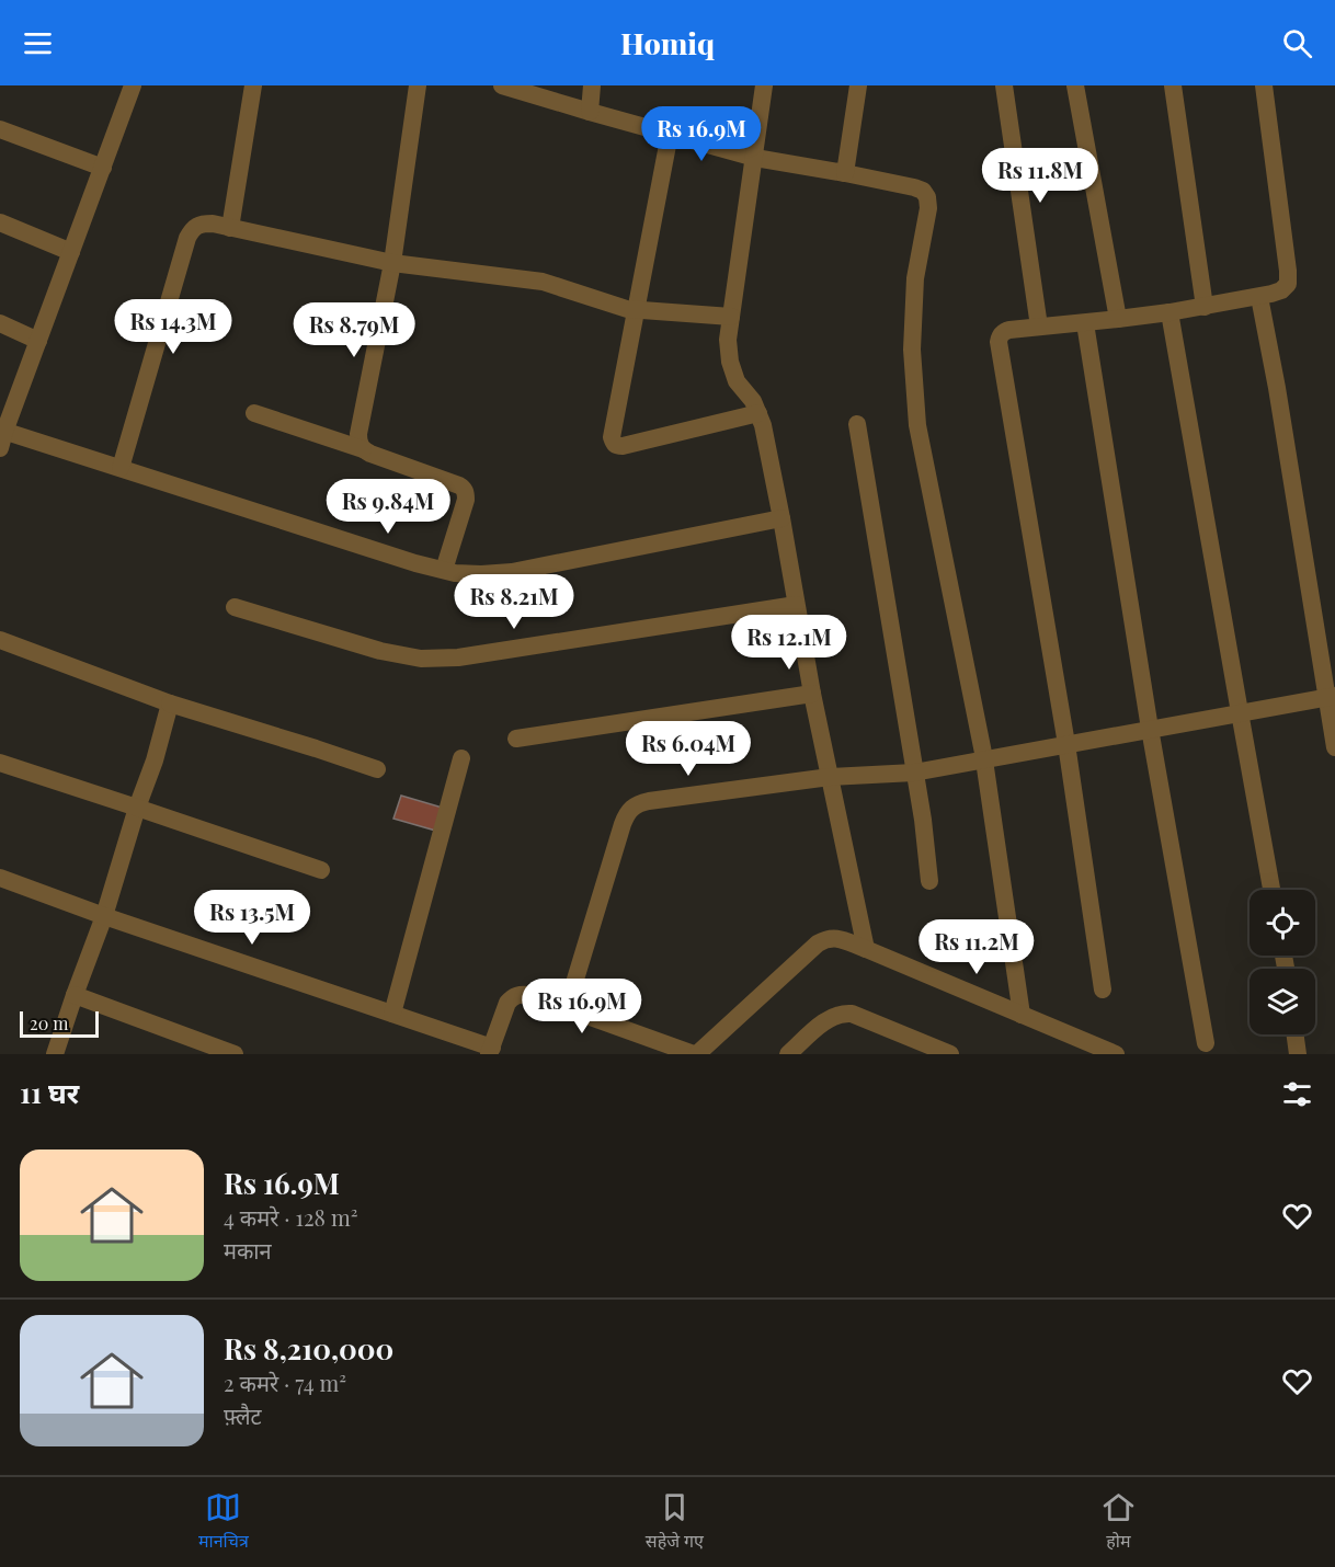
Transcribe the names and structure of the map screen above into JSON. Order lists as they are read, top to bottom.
{
  "scale_bar": "20 m",
  "page": {
    "header": "Homiq",
    "price": [
      "Rs 16.9M",
      "Rs 11.8M",
      "Rs 14.3M",
      "Rs 8.79M",
      "Rs 9.84M",
      "Rs 8.21M",
      "Rs 12.1M",
      "Rs 6.04M",
      "Rs 13.5M",
      "Rs 11.2M",
      "Rs 16.9M"
    ],
    "scale": "20 m",
    "heading": "11 घर",
    "list": [
      {
        "name": "Rs 16.9M",
        "note": "4 कमरे · 128 m² · मकान"
      },
      {
        "name": "Rs 8,210,000",
        "note": "2 कमरे · 74 m² · फ़्लैट"
      }
    ],
    "tabs": ["मानचित्र", "सहेजे गए", "होम"]
  }
}
